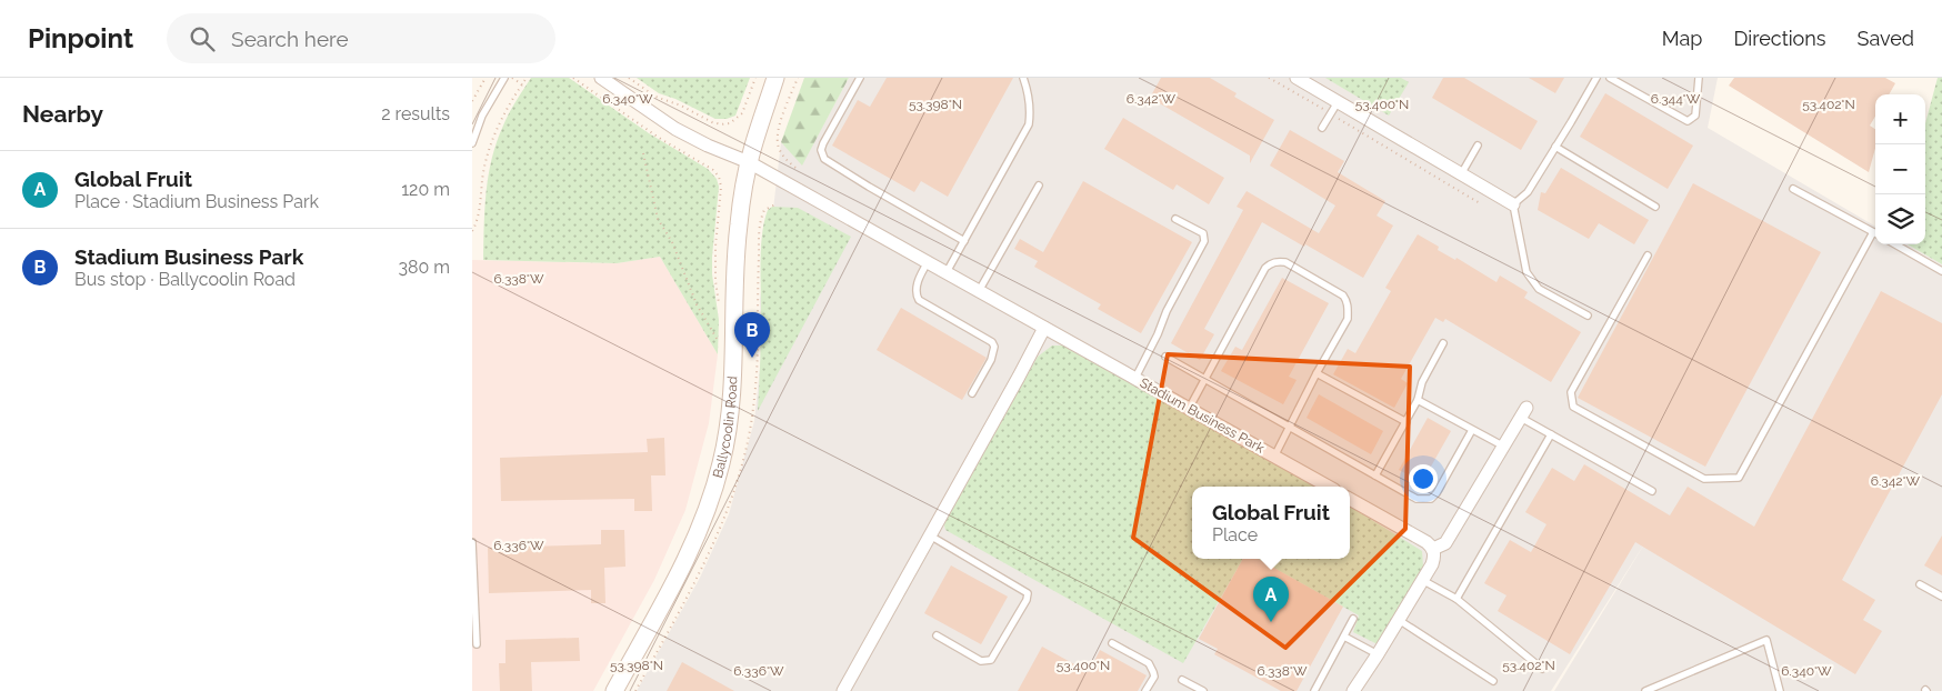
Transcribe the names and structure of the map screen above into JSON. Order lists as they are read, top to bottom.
{
  "streets": {
    "street": ["Stadium Business Park", "Ballycoolin Road"]
  },
  "crossings": [
    ["Stadium Business Park", "Ballycoolin Road"]
  ],
  "page": {
    "header": "Pinpoint",
    "search": "Search here",
    "nav": ["Map", "Directions", "Saved"],
    "heading": ["Nearby", "2 results"],
    "map_buttons": ["+", "−"],
    "list": [
      {
        "mark": "A",
        "name": "Global Fruit",
        "note": "Place · Stadium Business Park",
        "value": "120 m"
      },
      {
        "mark": "B",
        "name": "Stadium Business Park",
        "note": "Bus stop · Ballycoolin Road",
        "value": "380 m"
      }
    ],
    "pins": ["B", "A"],
    "popup": ["Global Fruit", "Place"]
  },
  "coordinates": [
    "6.340°W",
    "6.342°W",
    "6.344°W",
    "53.398°N",
    "53.400°N",
    "53.402°N",
    "6.338°W",
    "6.336°W"
  ]
}
